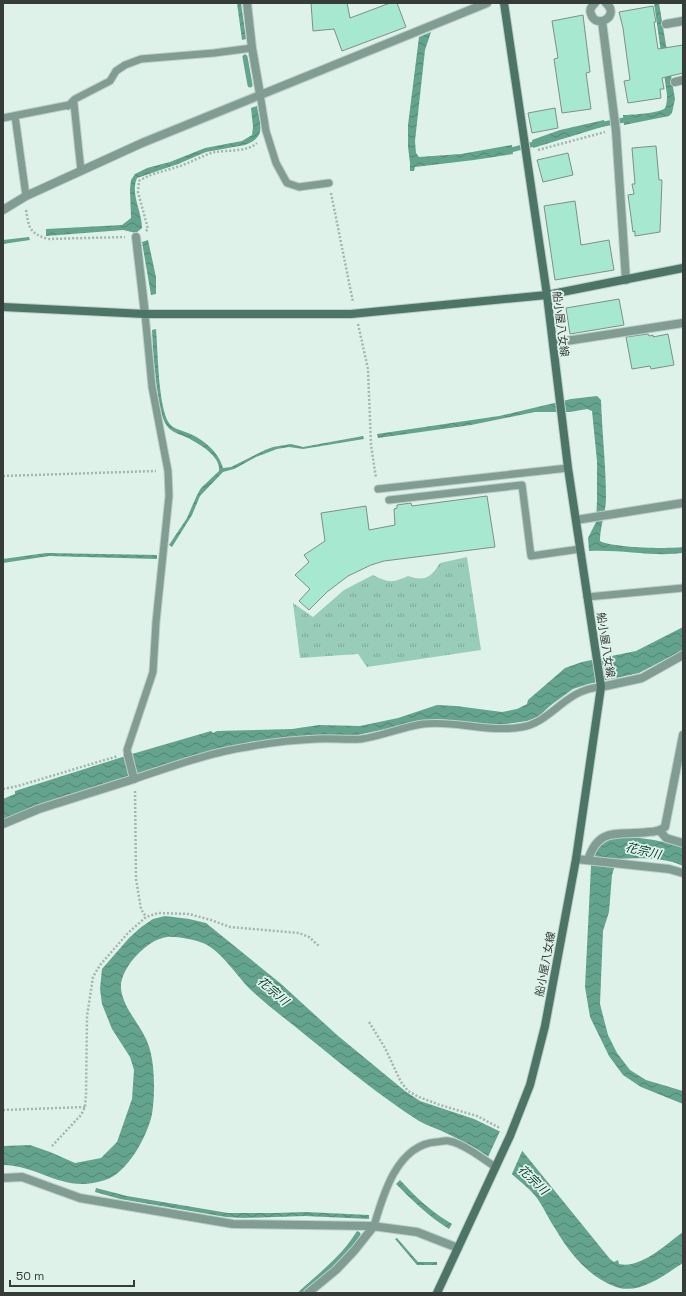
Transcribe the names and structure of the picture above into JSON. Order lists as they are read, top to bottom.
{
  "streets": {
    "main road": ["船小屋八女線"]
  },
  "water": ["花宗川"],
  "scale_bar": "50 m"
}
